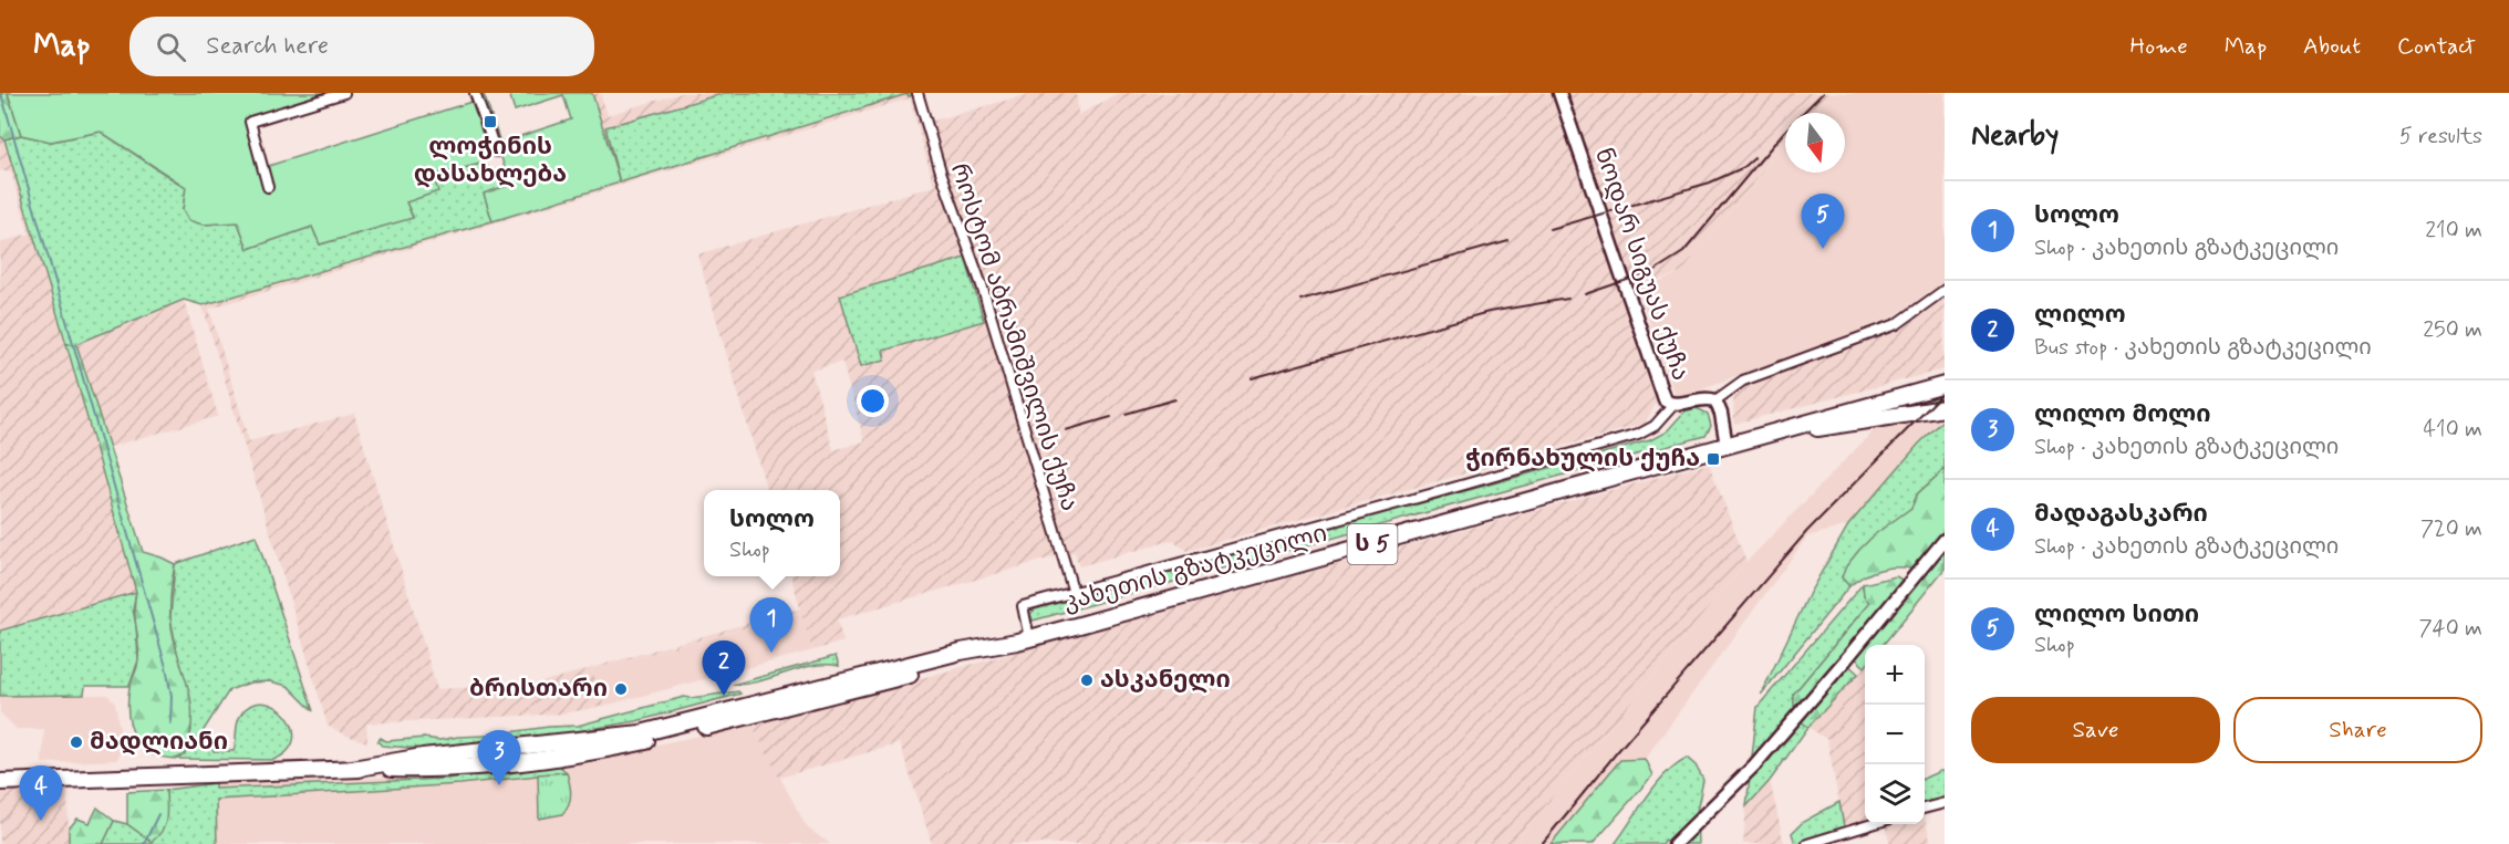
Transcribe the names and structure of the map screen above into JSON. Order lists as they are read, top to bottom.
{
  "streets": {
    "highway": ["ს 5", "კახეთის გზატკეცილი"],
    "street": ["ნოდარ სიგუას ქუჩა", "როსტომ აბრამიშვილის ქუჩა"]
  },
  "crossings": [
    ["ნოდარ სიგუას ქუჩა", "კახეთის გზატკეცილი"]
  ],
  "places": {
    "transit": ["ლოჭინის დასახლება", "ჭირნახულის ქუჩა"],
    "other": ["ასკანელი", "ბრისთარი", "მადლიანი"]
  },
  "north": "bottom",
  "page": {
    "header": "Map",
    "search": "Search here",
    "nav": [
      "Home",
      "Map",
      "About",
      "Contact"
    ],
    "heading": ["Nearby", "5 results"],
    "list": [
      {
        "mark": "1",
        "name": "სოლო",
        "note": "Shop · კახეთის გზატკეცილი",
        "value": "210 m"
      },
      {
        "mark": "2",
        "name": "ლილო",
        "note": "Bus stop · კახეთის გზატკეცილი",
        "value": "250 m"
      },
      {
        "mark": "3",
        "name": "ლილო მოლი",
        "note": "Shop · კახეთის გზატკეცილი",
        "value": "410 m"
      },
      {
        "mark": "4",
        "name": "მადაგასკარი",
        "note": "Shop · კახეთის გზატკეცილი",
        "value": "720 m"
      },
      {
        "mark": "5",
        "name": "ლილო სითი",
        "note": "Shop",
        "value": "740 m"
      }
    ],
    "pins": [
      "5",
      "1",
      "2",
      "3",
      "4"
    ],
    "popup": ["სოლო", "Shop"],
    "map_buttons": ["+", "−"],
    "buttons": ["Save", "Share"]
  }
}
